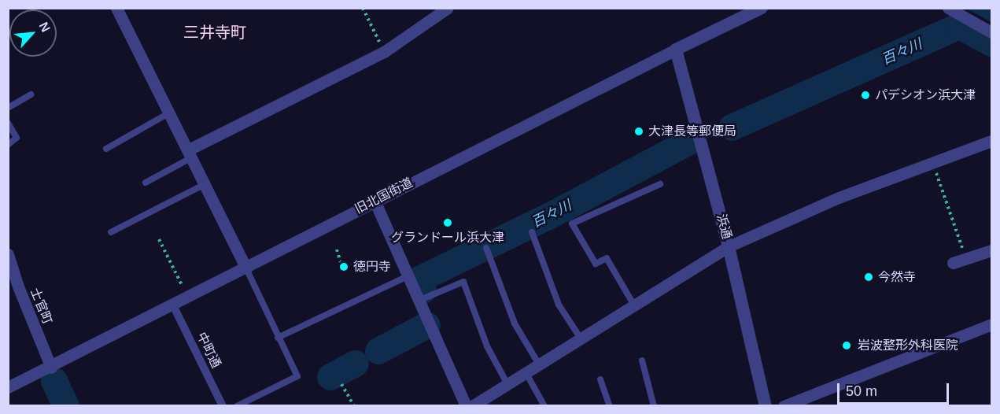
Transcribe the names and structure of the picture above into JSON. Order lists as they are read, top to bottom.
{
  "streets": {
    "street": [
      "旧北国街道",
      "浜通",
      "士官町",
      "中町通"
    ]
  },
  "crossings": [
    ["旧北国街道", "浜通"],
    ["旧北国街道", "士官町"],
    ["旧北国街道", "中町通"]
  ],
  "districts": ["三井寺町"],
  "water": ["百々川"],
  "places": [
    "パデシオン浜大津",
    "大津長等郵便局",
    "グランドール浜大津",
    "徳円寺",
    "今然寺",
    "岩波整形外科医院"
  ],
  "scale_bar": "50 m",
  "north": "top right"
}
